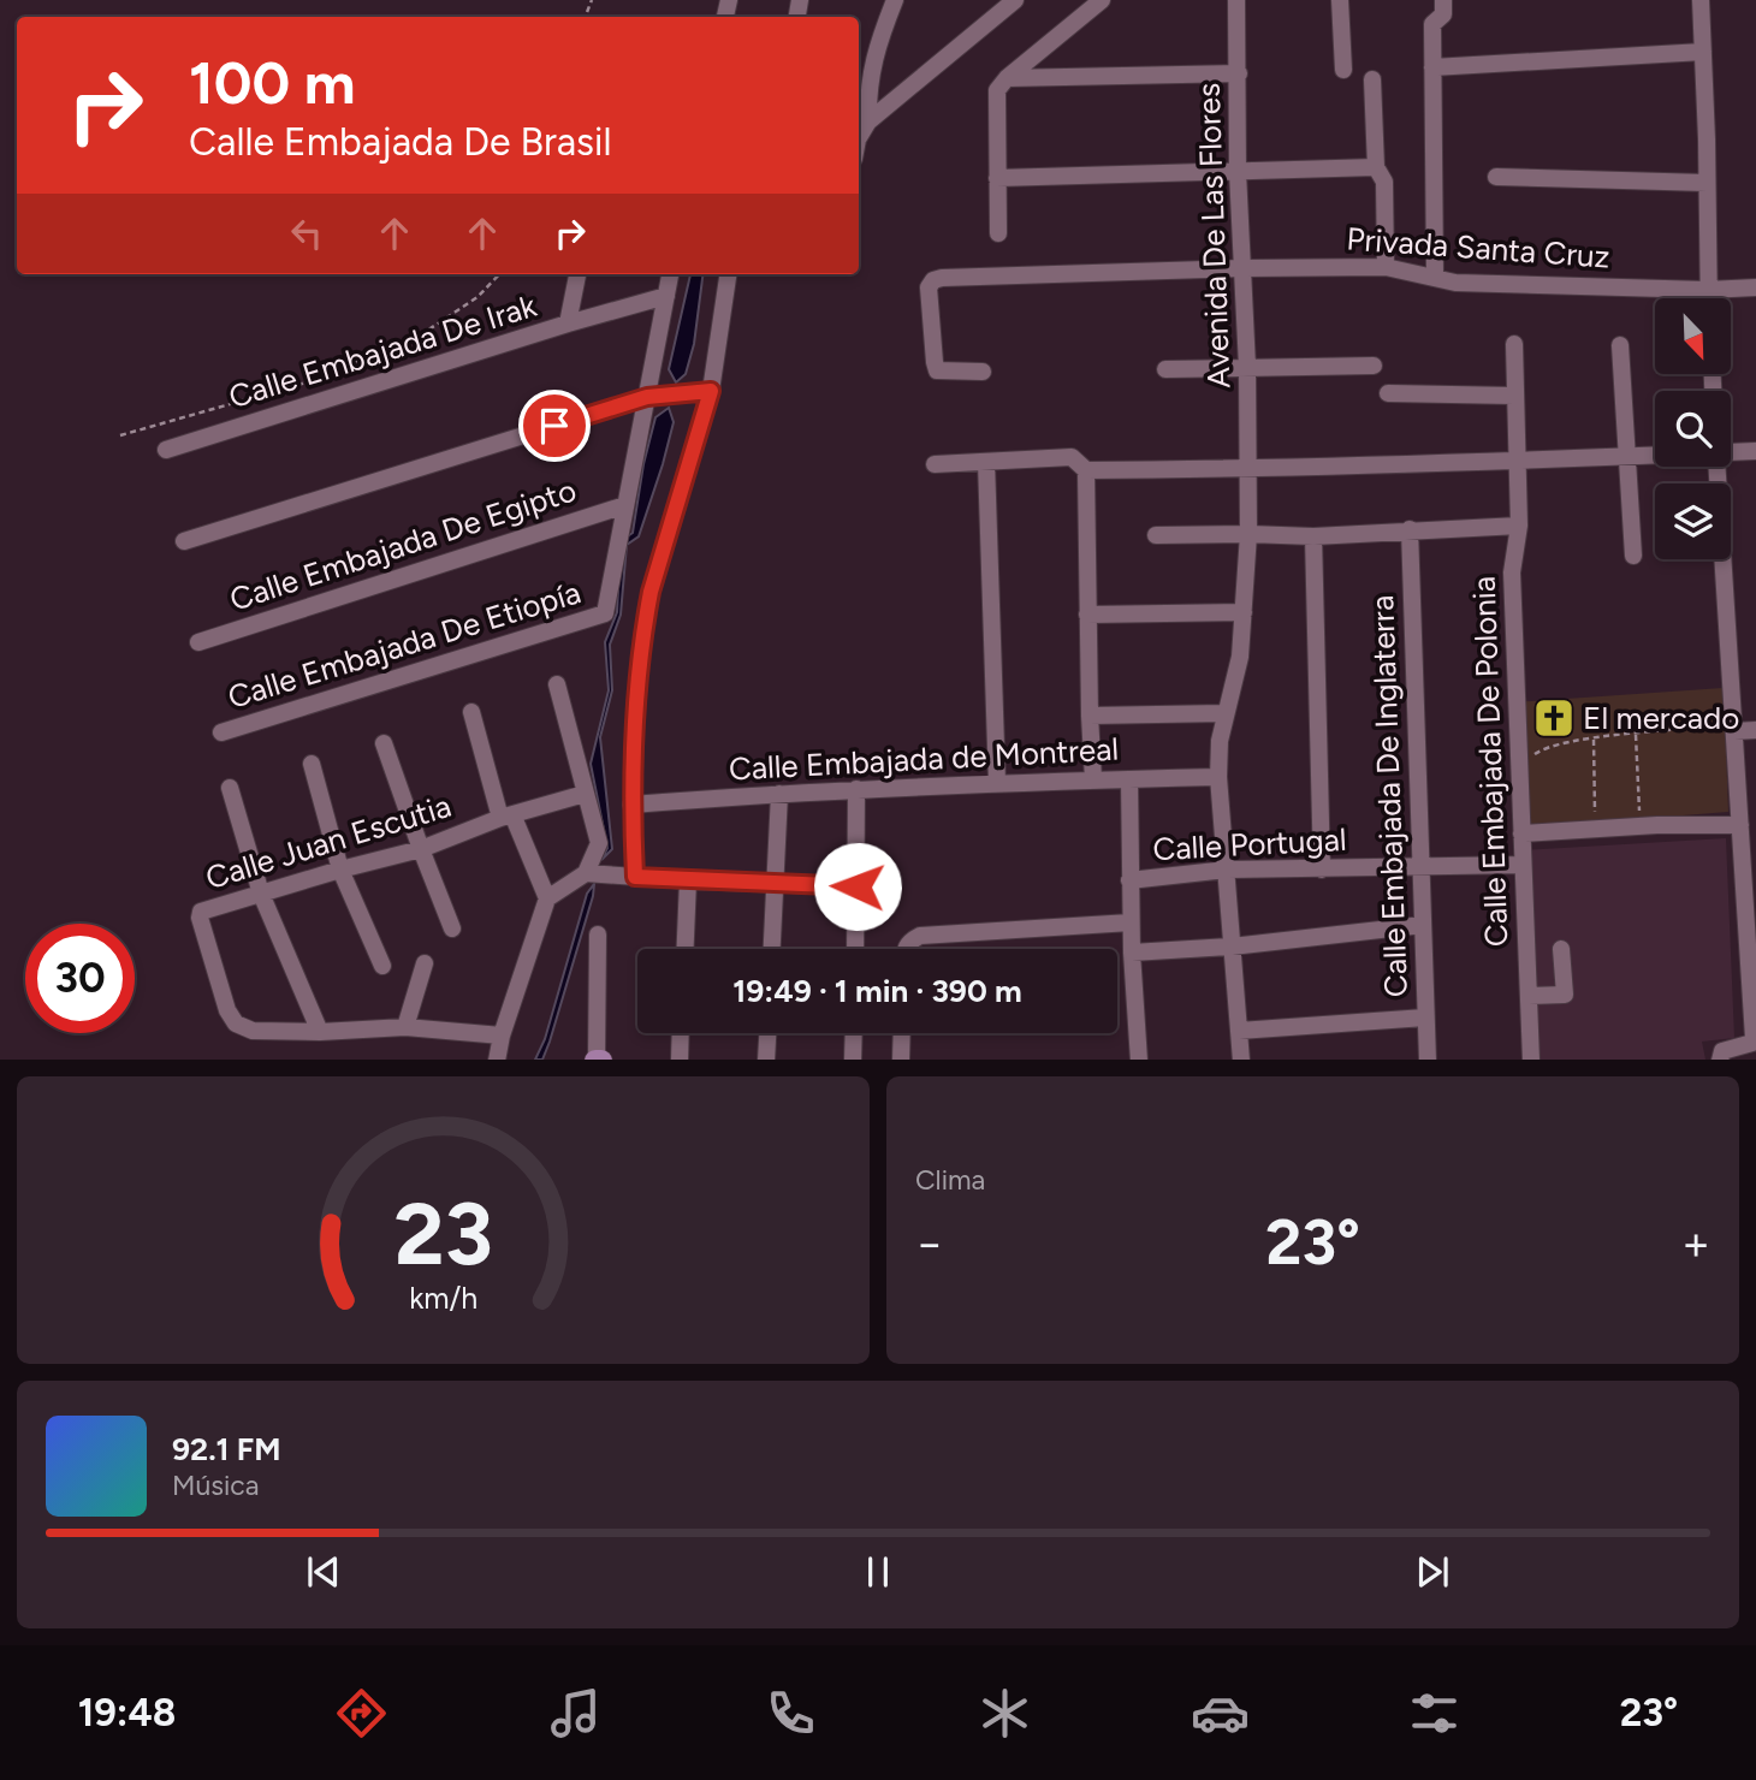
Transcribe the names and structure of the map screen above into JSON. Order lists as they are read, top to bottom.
{
  "streets": {
    "street": [
      "Avenida De Las Flores",
      "Privada Santa Cruz",
      "Calle Embajada De Irak",
      "Calle Embajada De Egipto",
      "Calle Embajada De Etiopía",
      "Calle Embajada de Montreal",
      "Calle Embajada De Polonia",
      "Calle Embajada De Inglaterra",
      "Calle Juan Escutia",
      "Calle Portugal"
    ]
  },
  "crossings": [
    ["Avenida De Las Flores", "Privada Santa Cruz"],
    ["Avenida De Las Flores", "Calle Embajada de Montreal"],
    ["Avenida De Las Flores", "Calle Portugal"],
    ["Calle Embajada De Egipto", "Calle Embajada De Etiopía"],
    ["Calle Embajada De Polonia", "Calle Portugal"],
    ["Calle Embajada De Inglaterra", "Calle Portugal"]
  ],
  "places": {
    "church": ["El mercado"]
  },
  "north": "bottom right",
  "page": {
    "turn": ["100 m", "Calle Embajada De Brasil"],
    "limit": "30",
    "trip": "19:49 · 1 min · 390 m",
    "tile": "Clima",
    "heat": ["−", "23°", "+"],
    "song": ["92.1 FM", "Música"],
    "tabs": ["19:48", "23°"],
    "gauge": ["23", "km/h"]
  }
}
